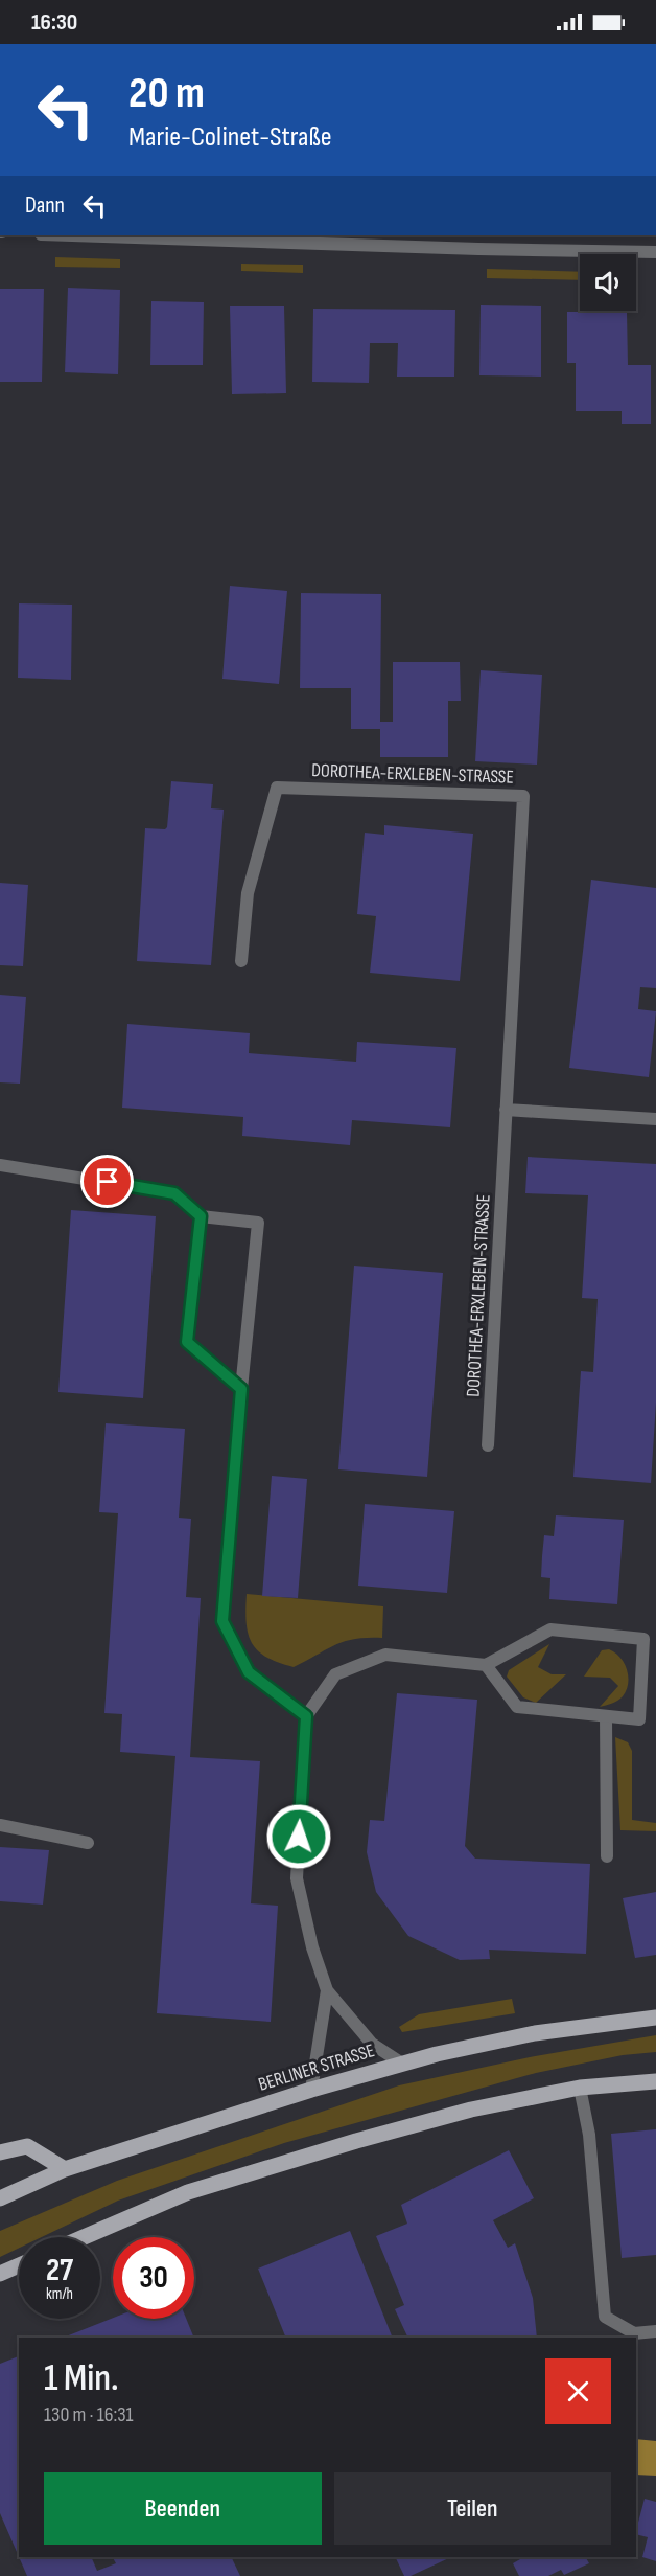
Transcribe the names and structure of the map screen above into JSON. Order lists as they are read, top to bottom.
{
  "streets": {
    "main road": ["BERLINER STRASSE"],
    "street": ["DOROTHEA-ERXLEBEN-STRASSE"]
  },
  "page": {
    "status": "16:30",
    "turn": ["20 m", "Marie-Colinet-Straße"],
    "then": "Dann",
    "speed": "27 km/h",
    "limit": "30",
    "heading": ["1 Min.", "130 m · 16:31"],
    "buttons": ["Beenden", "Teilen"]
  }
}
